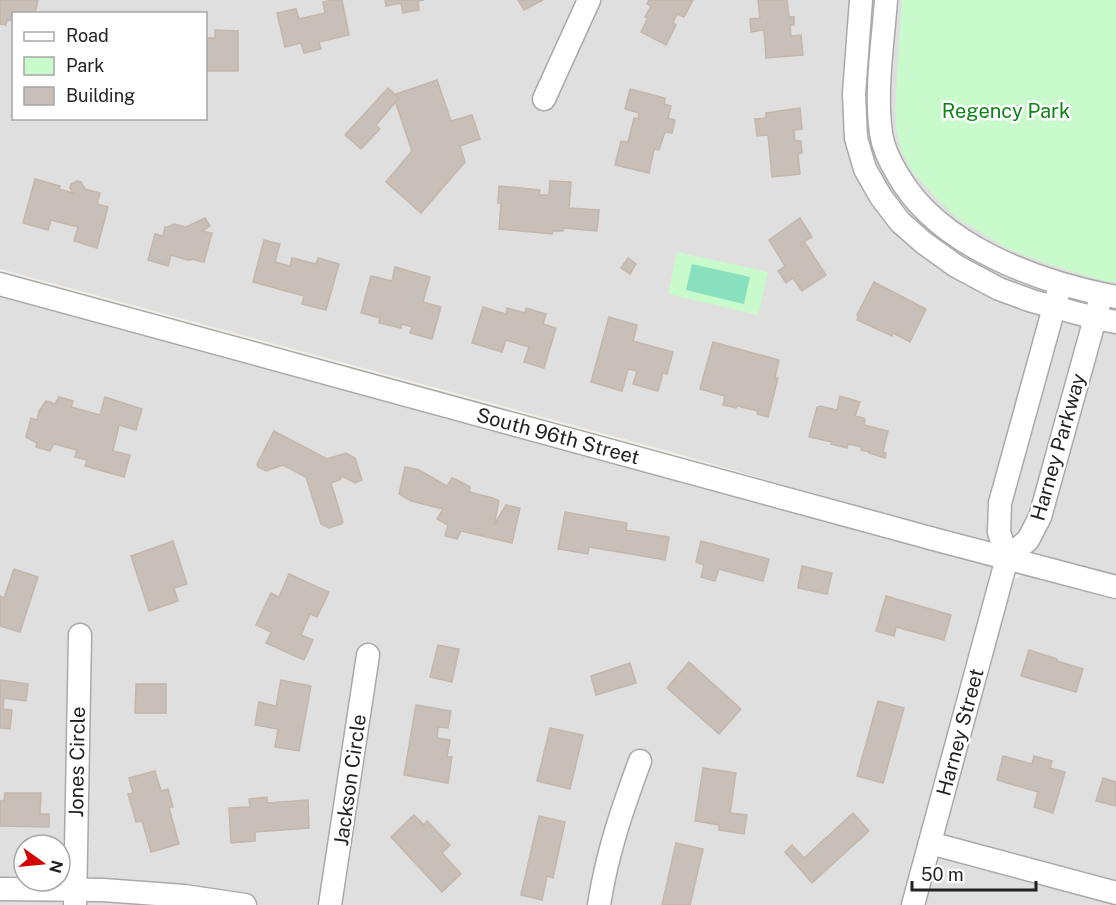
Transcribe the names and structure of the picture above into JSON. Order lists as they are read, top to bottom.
{
  "streets": {
    "street": [
      "South 96th Street",
      "Harney Parkway",
      "Harney Street",
      "Jones Circle",
      "Jackson Circle"
    ]
  },
  "crossings": [
    ["South 96th Street", "Harney Parkway"],
    ["South 96th Street", "Harney Street"],
    ["Harney Parkway", "Harney Street"]
  ],
  "parks": ["Regency Park"],
  "legend": ["Road", "Park", "Building"],
  "scale_bar": "50 m",
  "north": "right"
}
